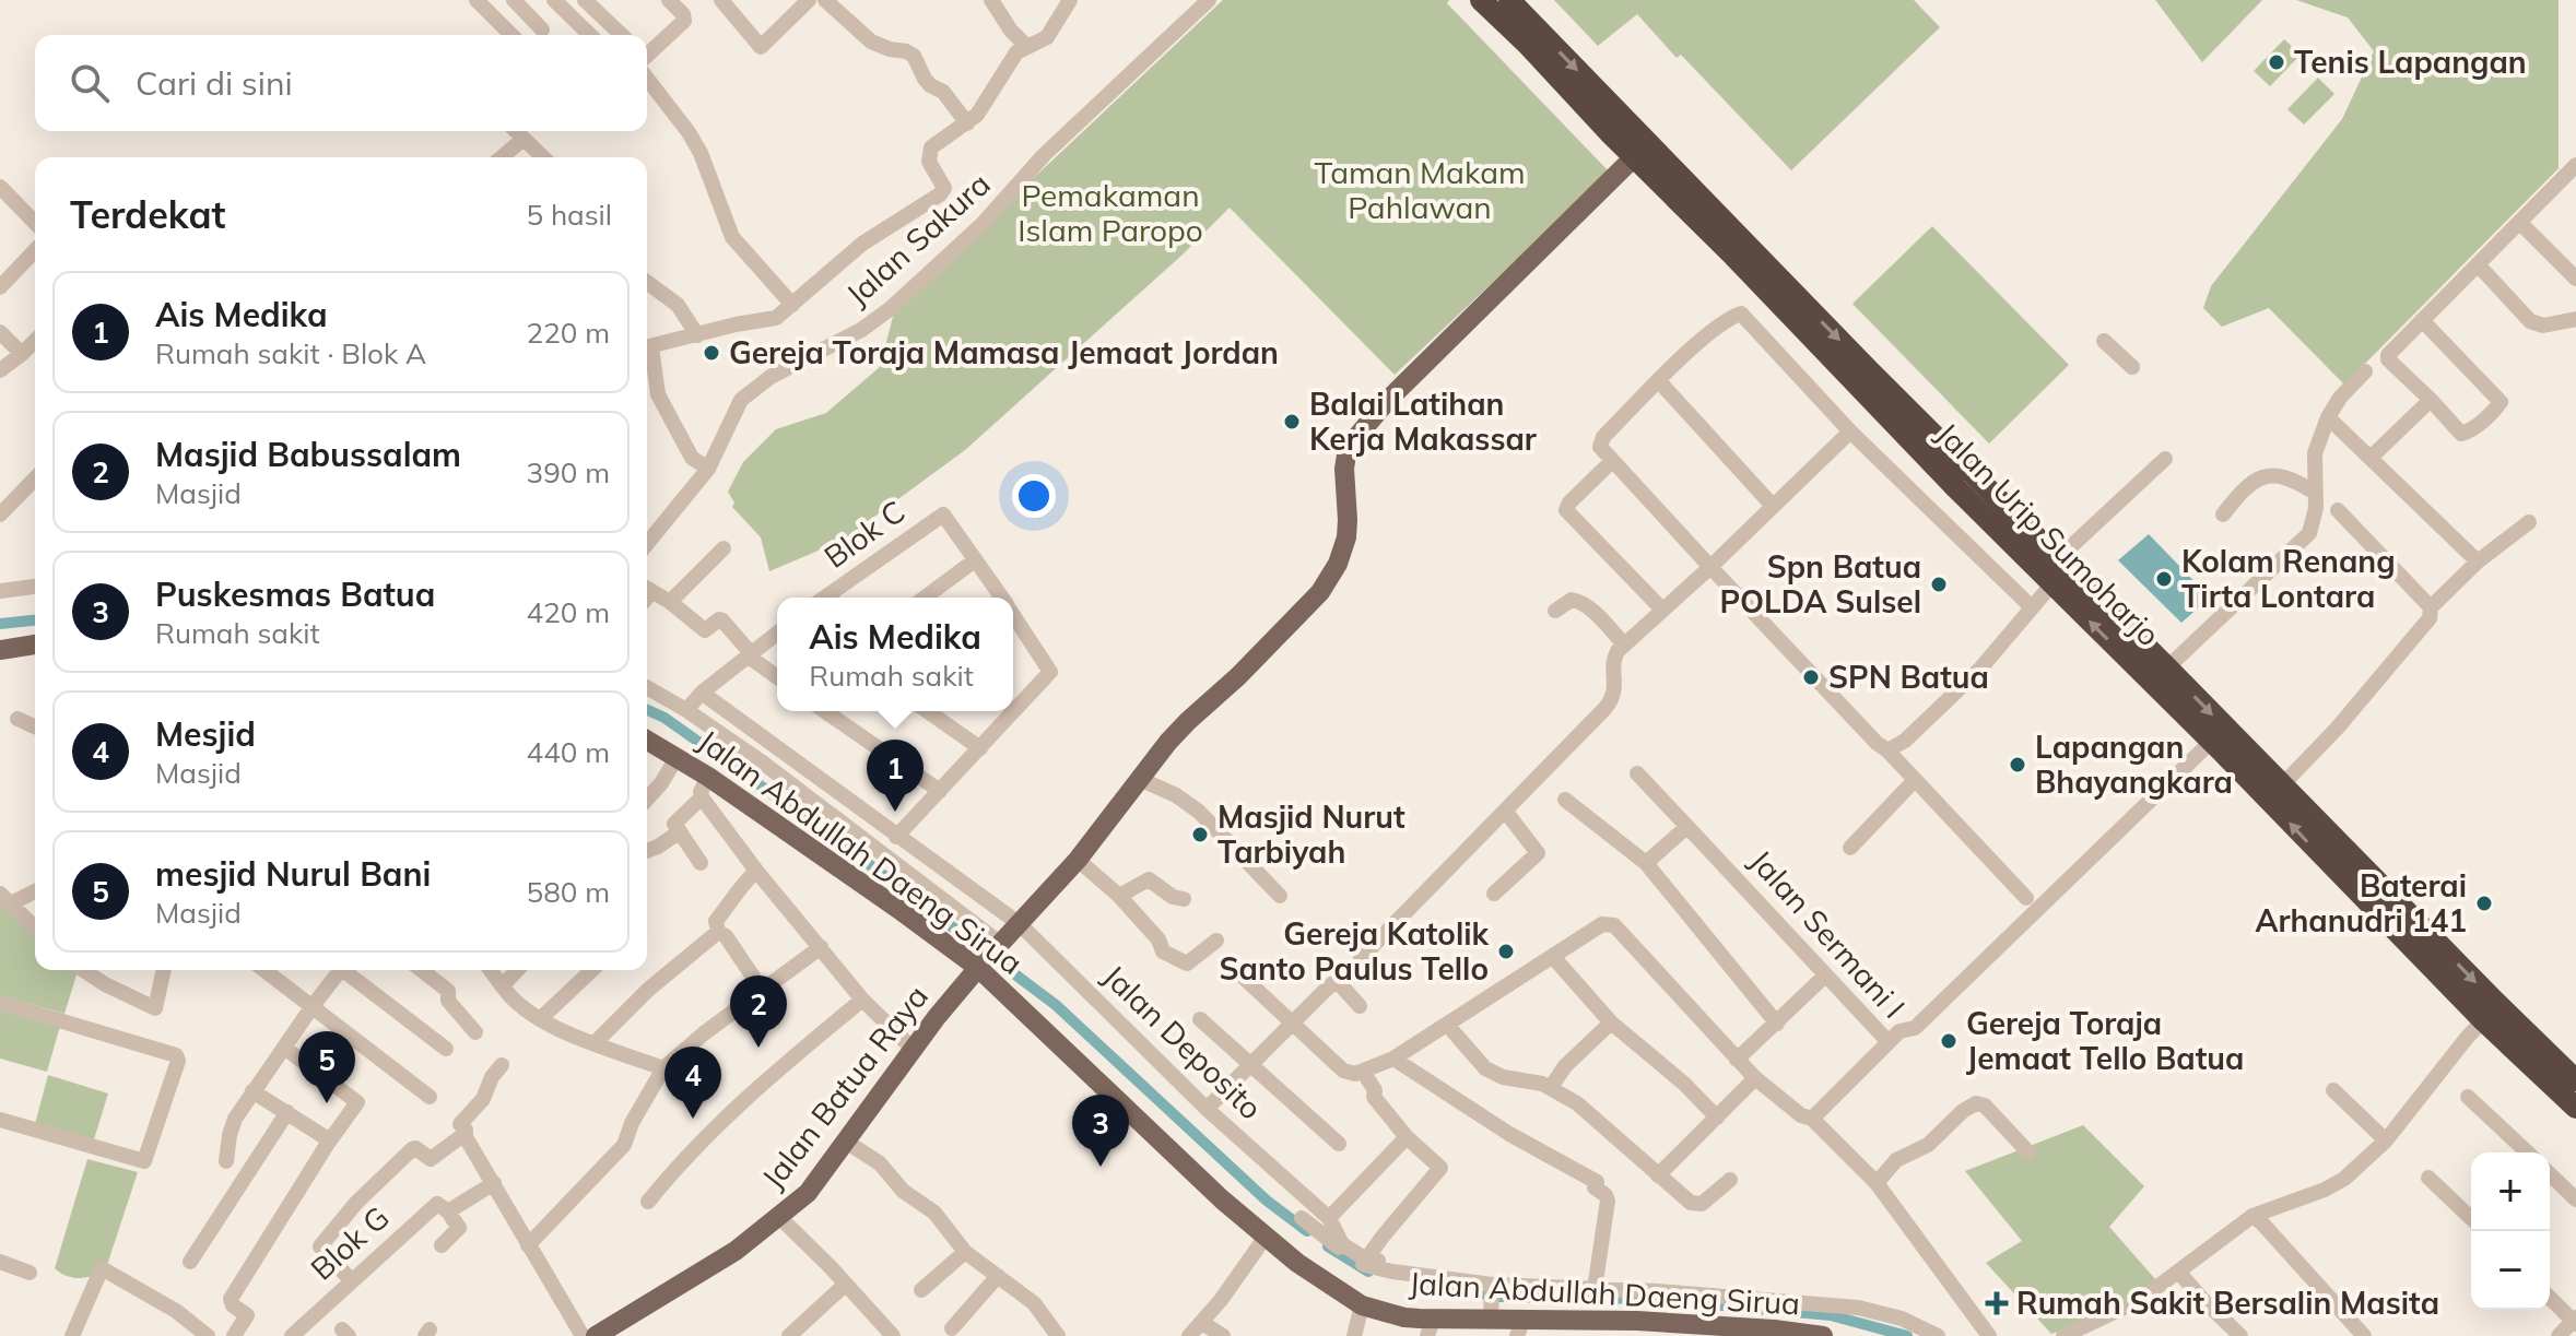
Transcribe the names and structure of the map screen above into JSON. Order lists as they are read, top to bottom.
{
  "streets": {
    "highway": ["Jalan Urip Sumoharjo"],
    "main road": ["Jalan Abdullah Daeng Sirua", "Jalan Batua Raya"],
    "street": [
      "Jalan Sakura",
      "Blok C",
      "Jalan Sermani I",
      "Jalan Deposito",
      "Blok G"
    ]
  },
  "crossings": [
    ["Jalan Urip Sumoharjo", "Jalan Batua Raya"],
    ["Jalan Abdullah Daeng Sirua", "Jalan Batua Raya"],
    ["Jalan Deposito", "Jalan Batua Raya"]
  ],
  "parks": ["Taman Makam Pahlawan", "Pemakaman Islam Paropo"],
  "places": {
    "other": [
      "Tenis Lapangan",
      "Gereja Toraja Mamasa Jemaat Jordan",
      "Balai Latihan Kerja Makassar",
      "Kolam Renang Tirta Lontara",
      "Spn Batua POLDA Sulsel",
      "SPN Batua",
      "Lapangan Bhayangkara",
      "Masjid Nurut Tarbiyah",
      "Baterai Arhanudri 141",
      "Gereja Katolik Santo Paulus Tello",
      "Gereja Toraja Jemaat Tello Batua"
    ],
    "health": ["Rumah Sakit Bersalin Masita"]
  },
  "page": {
    "search": "Cari di sini",
    "heading": ["Terdekat", "5 hasil"],
    "list": [
      {
        "mark": "1",
        "name": "Ais Medika",
        "note": "Rumah sakit · Blok A",
        "value": "220 m"
      },
      {
        "mark": "2",
        "name": "Masjid Babussalam",
        "note": "Masjid",
        "value": "390 m"
      },
      {
        "mark": "3",
        "name": "Puskesmas Batua",
        "note": "Rumah sakit",
        "value": "420 m"
      },
      {
        "mark": "4",
        "name": "Mesjid",
        "note": "Masjid",
        "value": "440 m"
      },
      {
        "mark": "5",
        "name": "mesjid Nurul Bani",
        "note": "Masjid",
        "value": "580 m"
      }
    ],
    "popup": ["Ais Medika", "Rumah sakit"],
    "pins": [
      "1",
      "2",
      "5",
      "4",
      "3"
    ],
    "map_buttons": ["+", "−"]
  }
}
